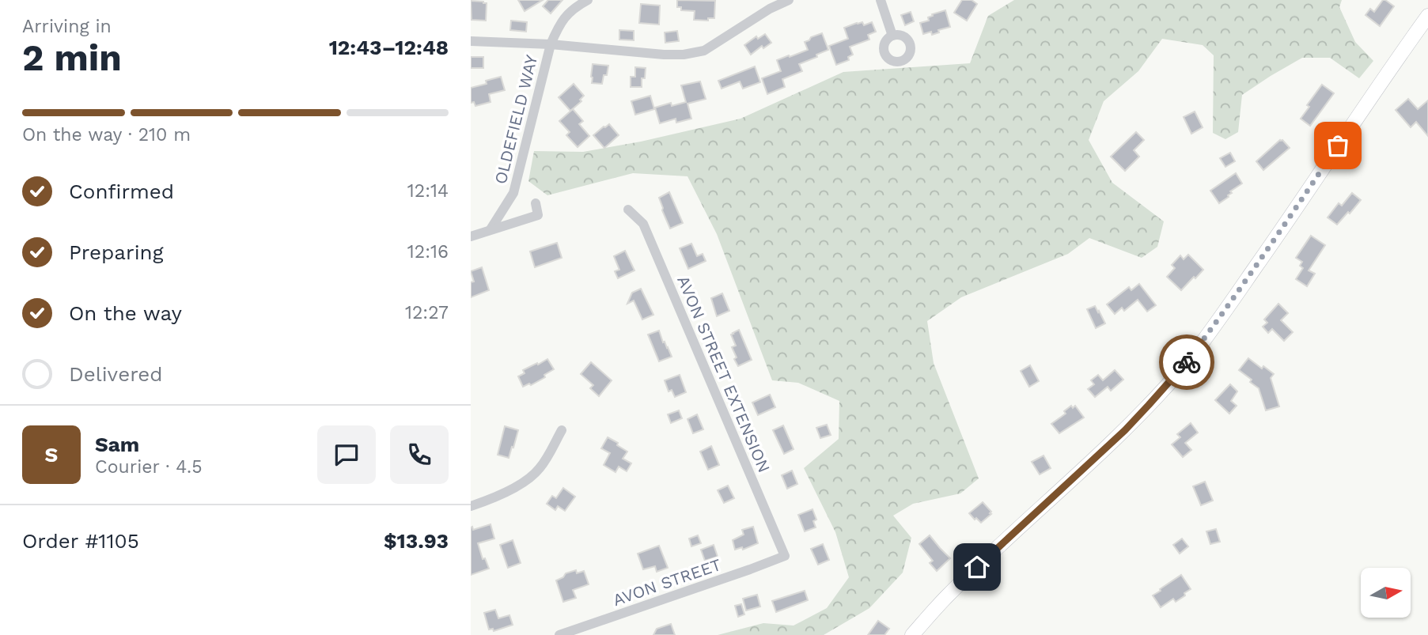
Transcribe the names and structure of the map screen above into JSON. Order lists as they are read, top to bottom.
{
  "streets": {
    "street": ["OLDEFIELD WAY", "AVON STREET EXTENSION", "AVON STREET"]
  },
  "crossings": [
    ["AVON STREET EXTENSION", "AVON STREET"]
  ],
  "north": "right",
  "page": {
    "heading": ["2 min", "Arriving in", "12:43–12:48"],
    "panel": [
      "Sam",
      "Courier · 4.5",
      "Order #1105",
      "$13.93"
    ],
    "bar": "On the way · 210 m",
    "list": [
      ["Confirmed", "12:14"],
      ["Preparing", "12:16"],
      ["On the way", "12:27"],
      "Delivered"
    ],
    "round": "S"
  }
}
